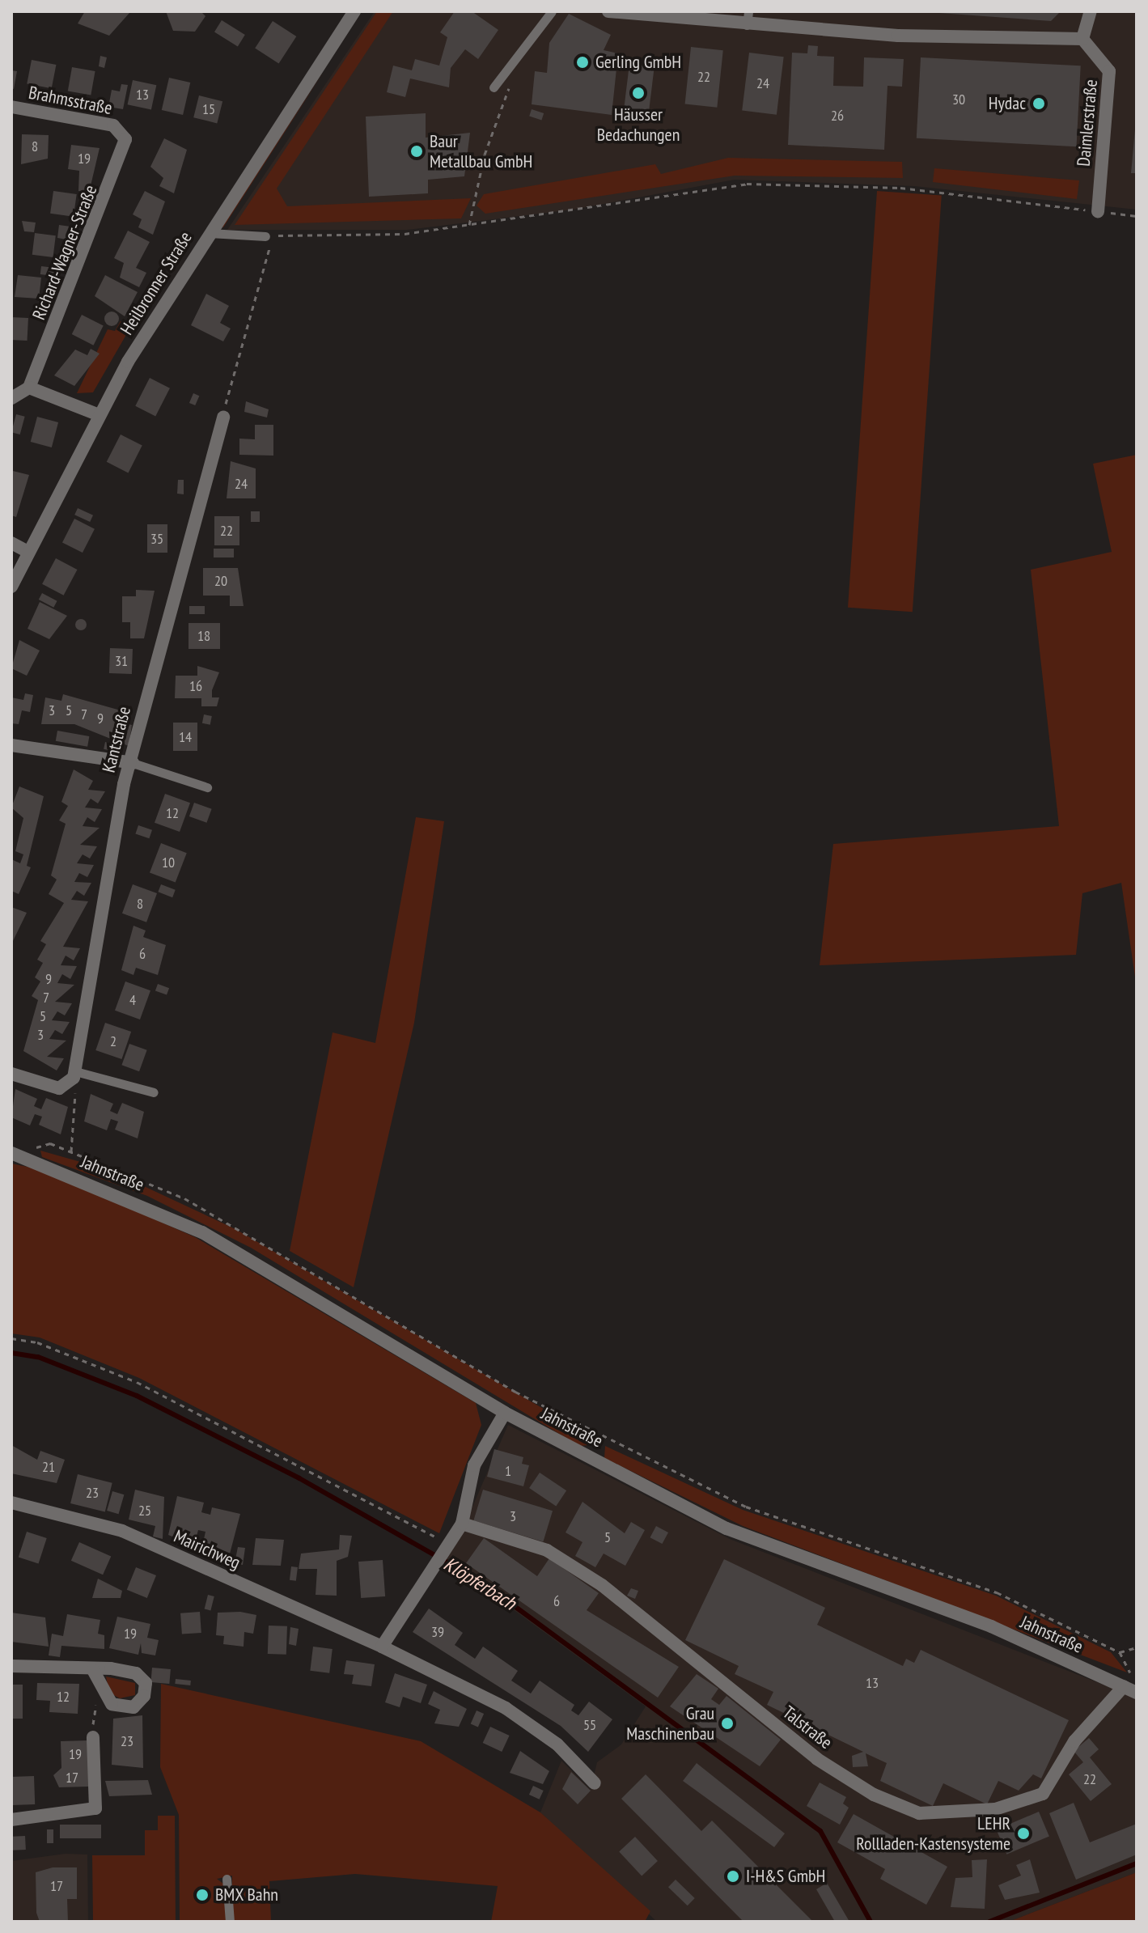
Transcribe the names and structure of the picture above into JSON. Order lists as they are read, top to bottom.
{
  "streets": {
    "street": [
      "Brahmsstraße",
      "Daimlerstraße",
      "Richard-Wagner-Straße",
      "Heilbronner Straße",
      "Kantstraße",
      "Jahnstraße",
      "Mairichweg",
      "Talstraße"
    ]
  },
  "crossings": [
    ["Brahmsstraße", "Richard-Wagner-Straße"],
    ["Jahnstraße", "Talstraße"]
  ],
  "water": ["Klöpferbach"],
  "places": [
    "Gerling GmbH",
    "Häusser Bedachungen",
    "Hydac",
    "Baur Metallbau GmbH",
    "Grau Maschinenbau",
    "LEHR Rollladen-Kastensysteme",
    "I-H&S GmbH",
    "BMX Bahn"
  ],
  "house_numbers": [
    "22",
    "24",
    "13",
    "30",
    "15",
    "26",
    "8",
    "19",
    "24",
    "22",
    "35",
    "20",
    "18",
    "31",
    "16",
    "3",
    "5",
    "7",
    "9",
    "14",
    "12",
    "10",
    "8",
    "6",
    "9",
    "7",
    "4",
    "5",
    "3",
    "2",
    "21",
    "1",
    "23",
    "25",
    "3",
    "5",
    "6",
    "39",
    "19",
    "13",
    "12",
    "55",
    "23",
    "19",
    "17",
    "22",
    "17"
  ]
}
